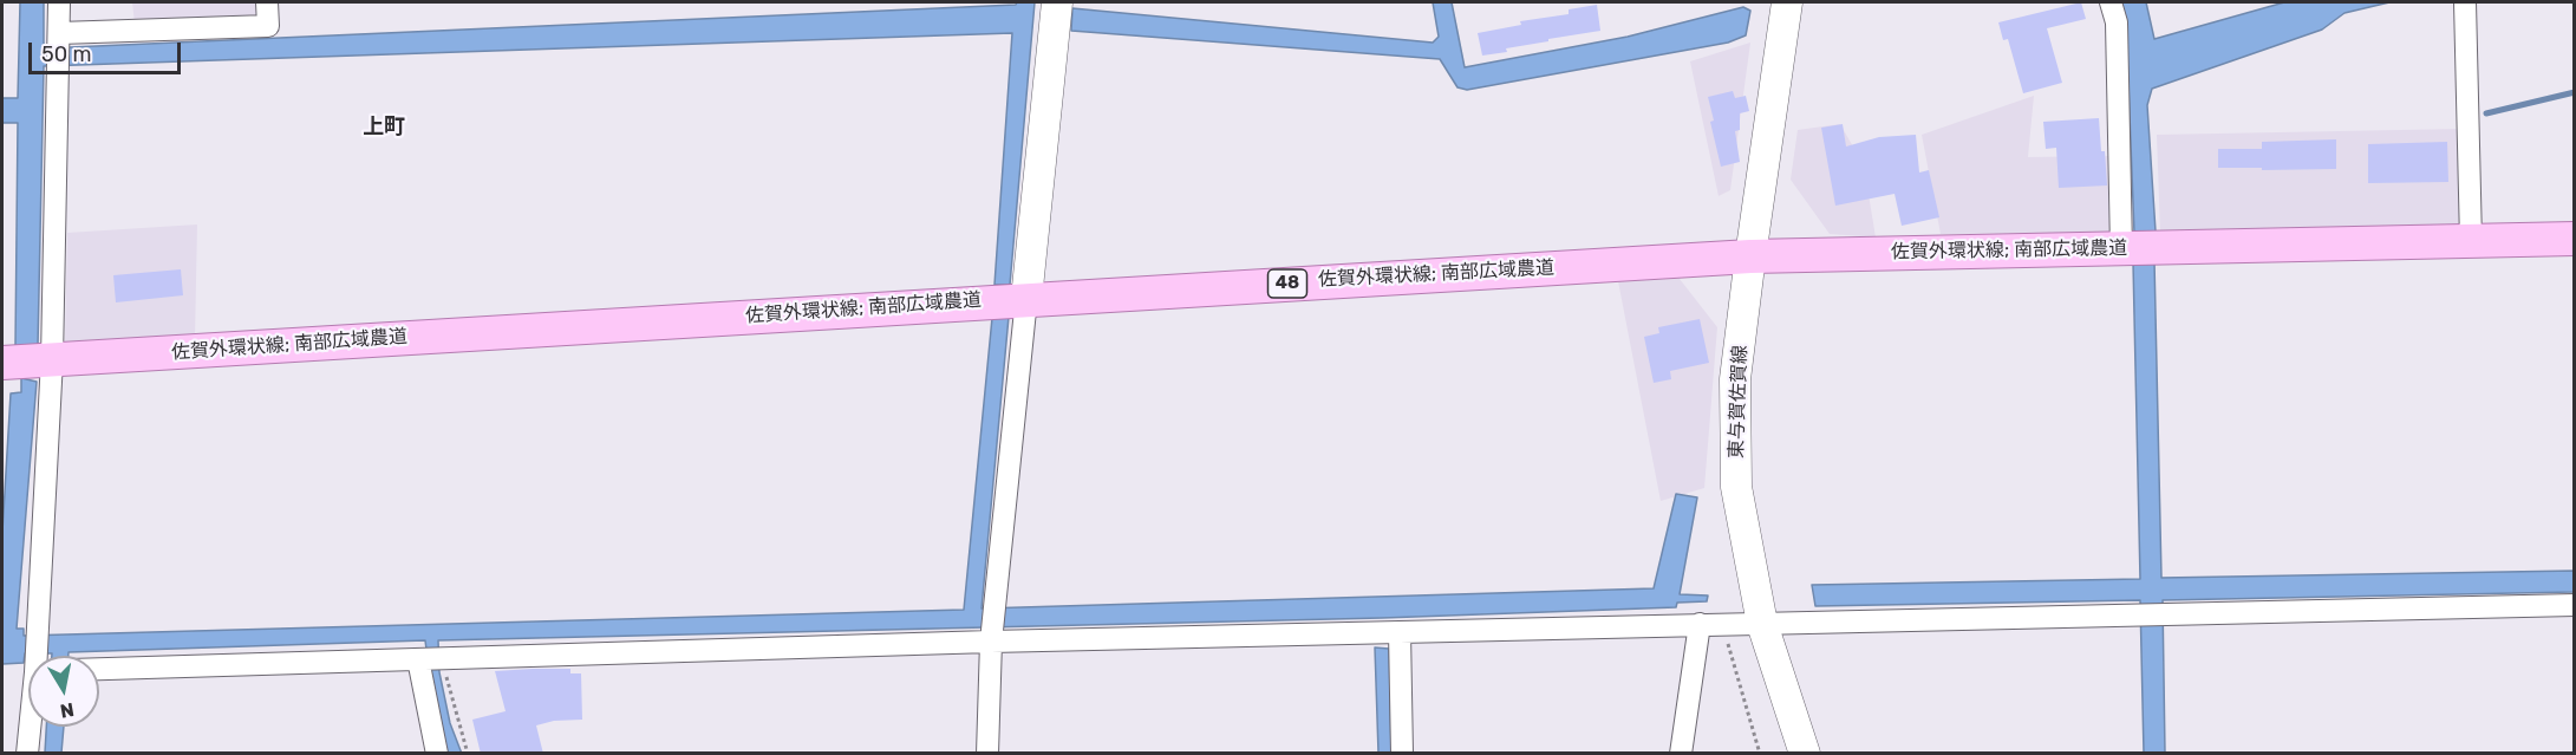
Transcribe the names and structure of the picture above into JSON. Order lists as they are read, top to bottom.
{
  "streets": {
    "main road": ["佐賀外環状線; 南部広域農道", "48", "東与賀佐賀線"]
  },
  "crossings": [
    ["佐賀外環状線; 南部広域農道", "東与賀佐賀線"]
  ],
  "districts": ["上町"],
  "scale_bar": "50 m",
  "north": "bottom"
}
